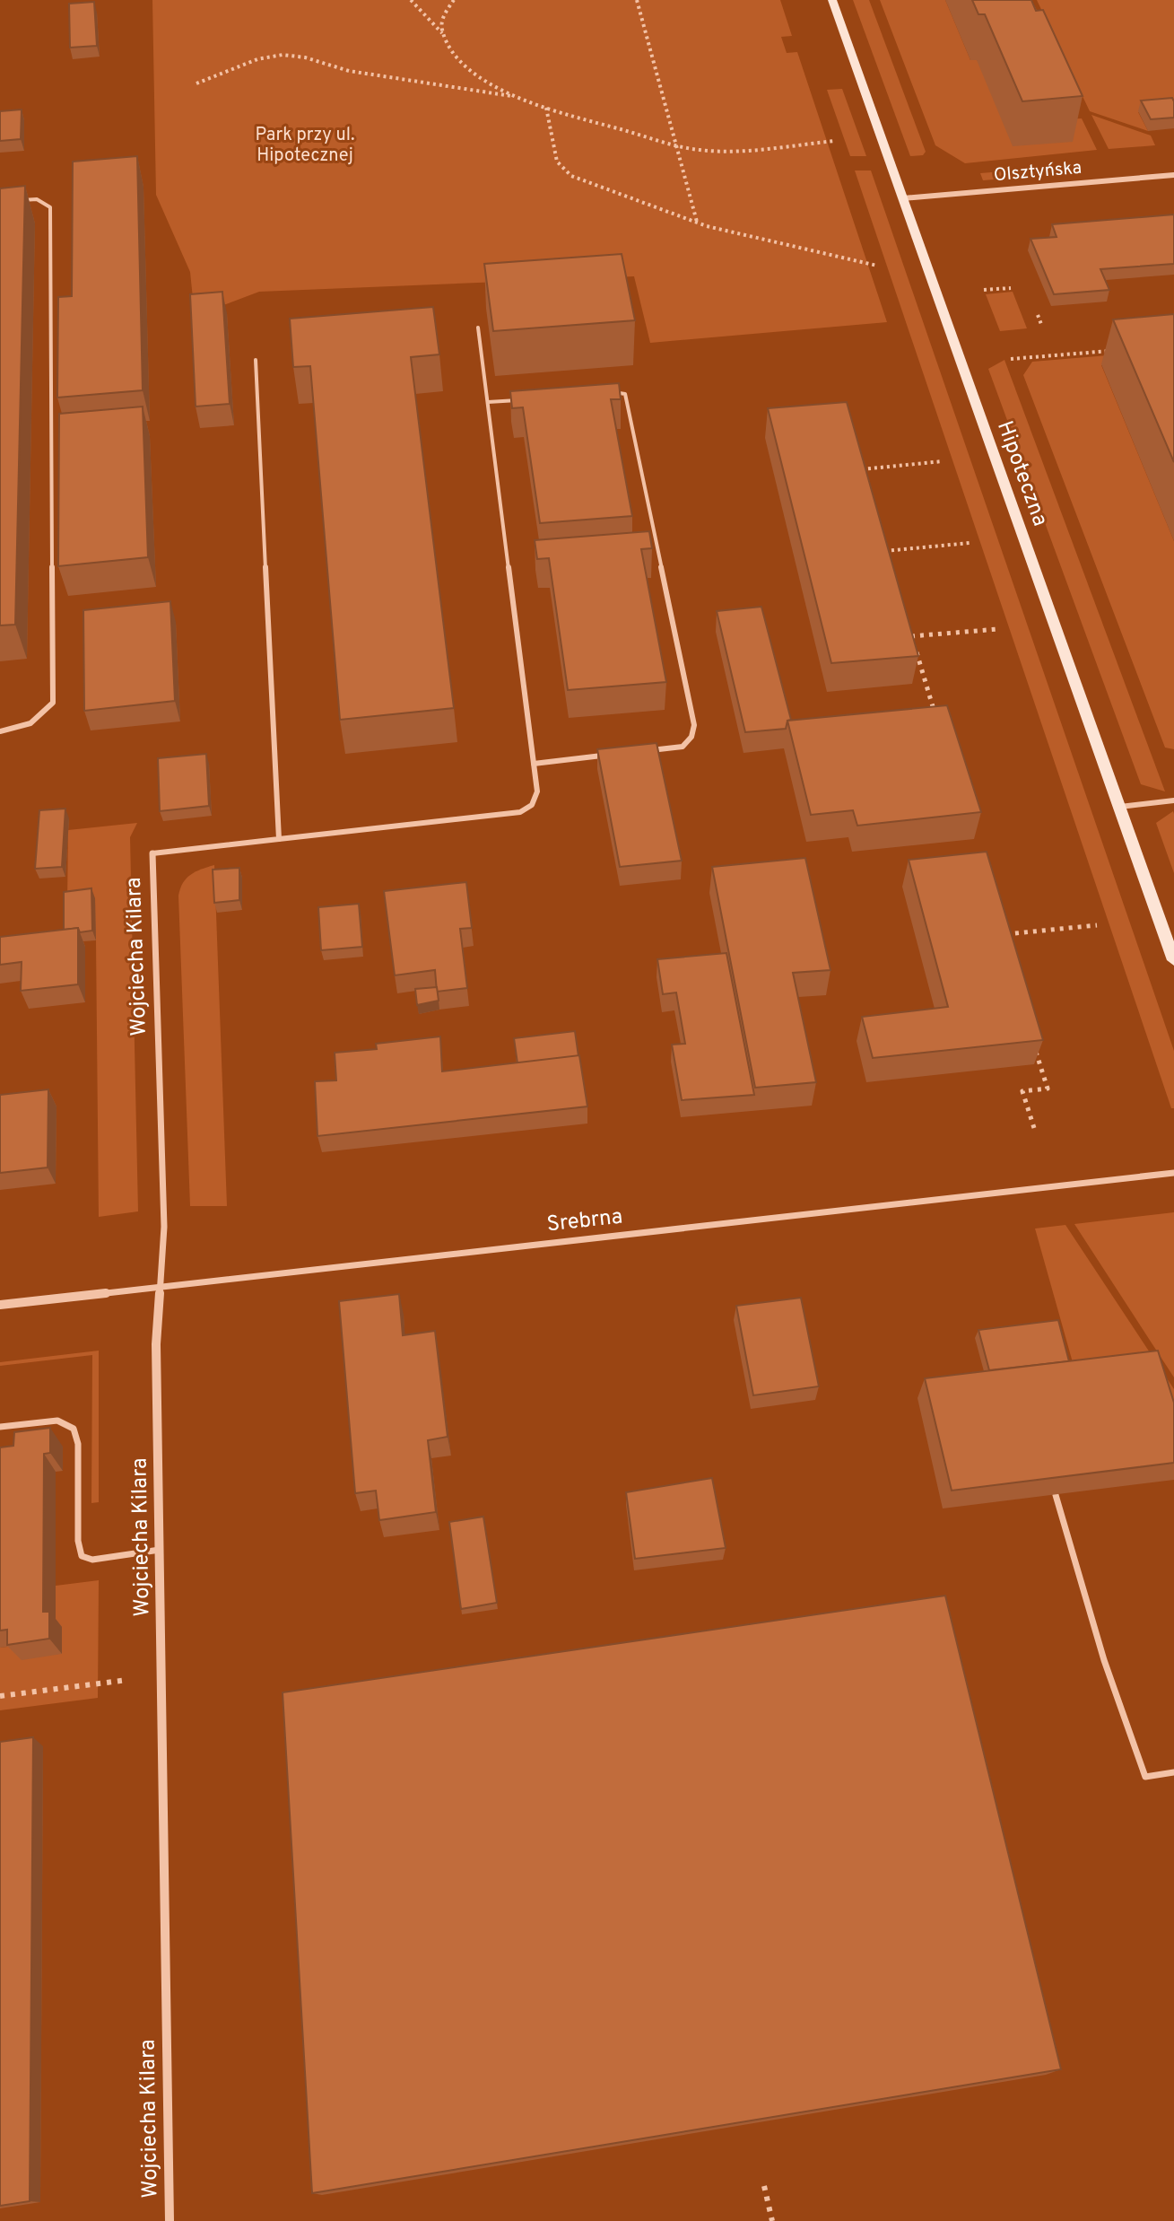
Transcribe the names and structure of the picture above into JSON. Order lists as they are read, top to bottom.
{
  "streets": {
    "street": [
      "Olsztyńska",
      "Hipoteczna",
      "Wojciecha Kilara",
      "Srebrna"
    ]
  },
  "crossings": [
    ["Olsztyńska", "Hipoteczna"],
    ["Wojciecha Kilara", "Srebrna"]
  ],
  "parks": ["Park przy ul. Hipotecznej"]
}
